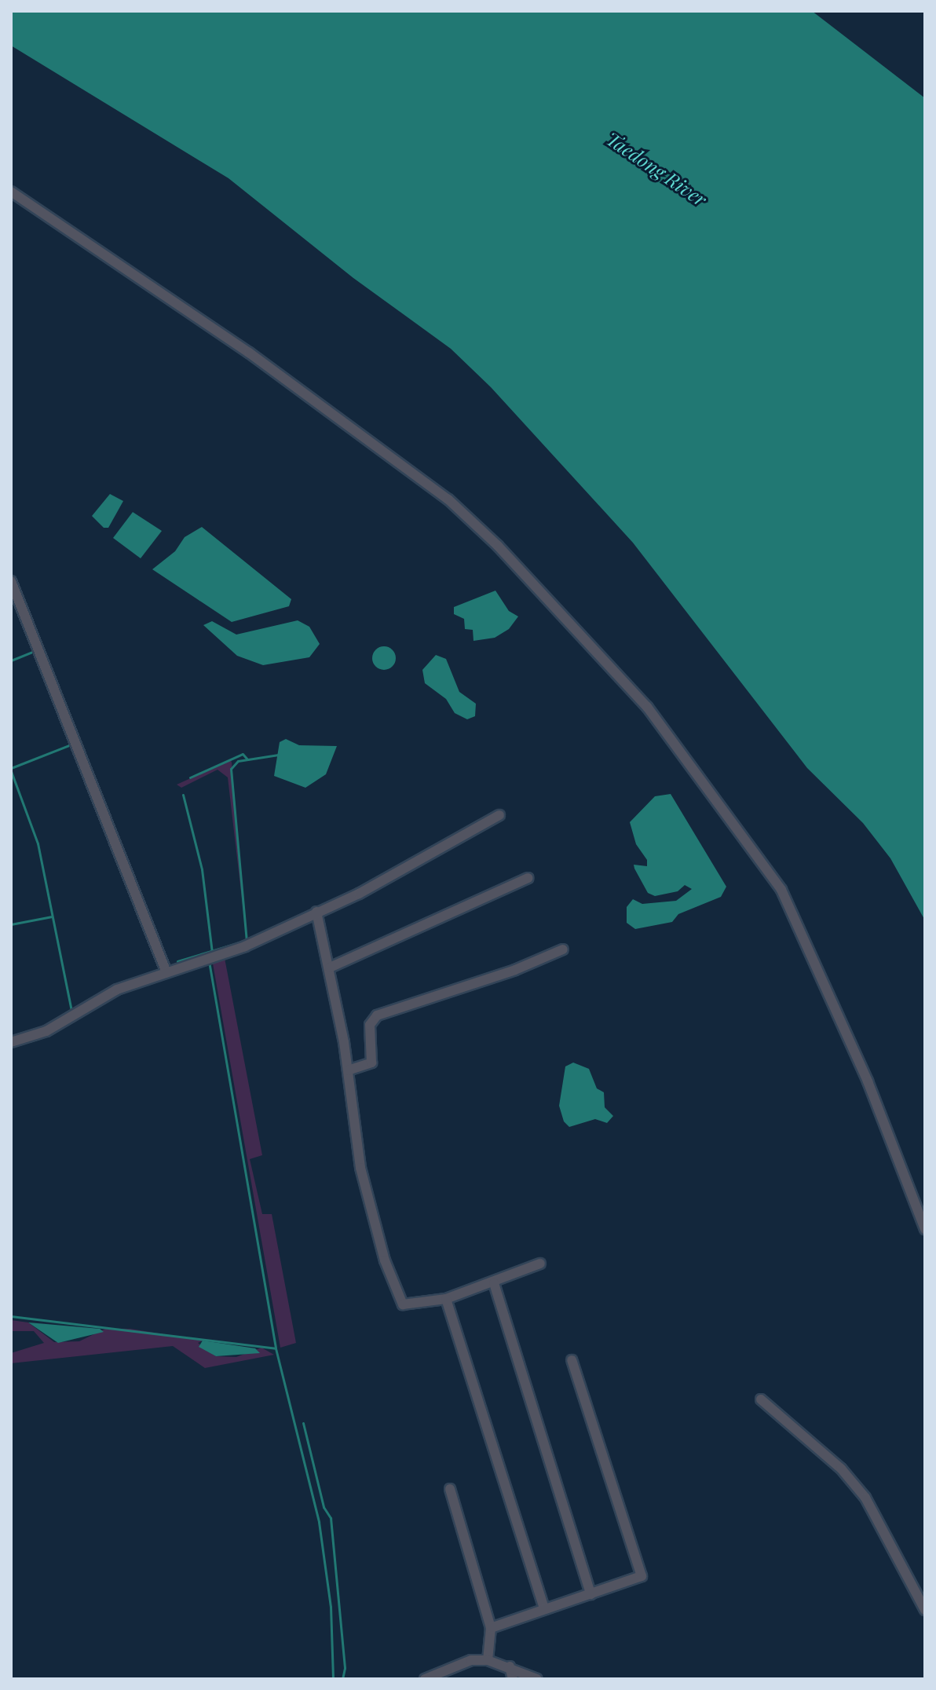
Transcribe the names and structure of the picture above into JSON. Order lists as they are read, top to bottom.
{
  "water": ["Taedong River"]
}
